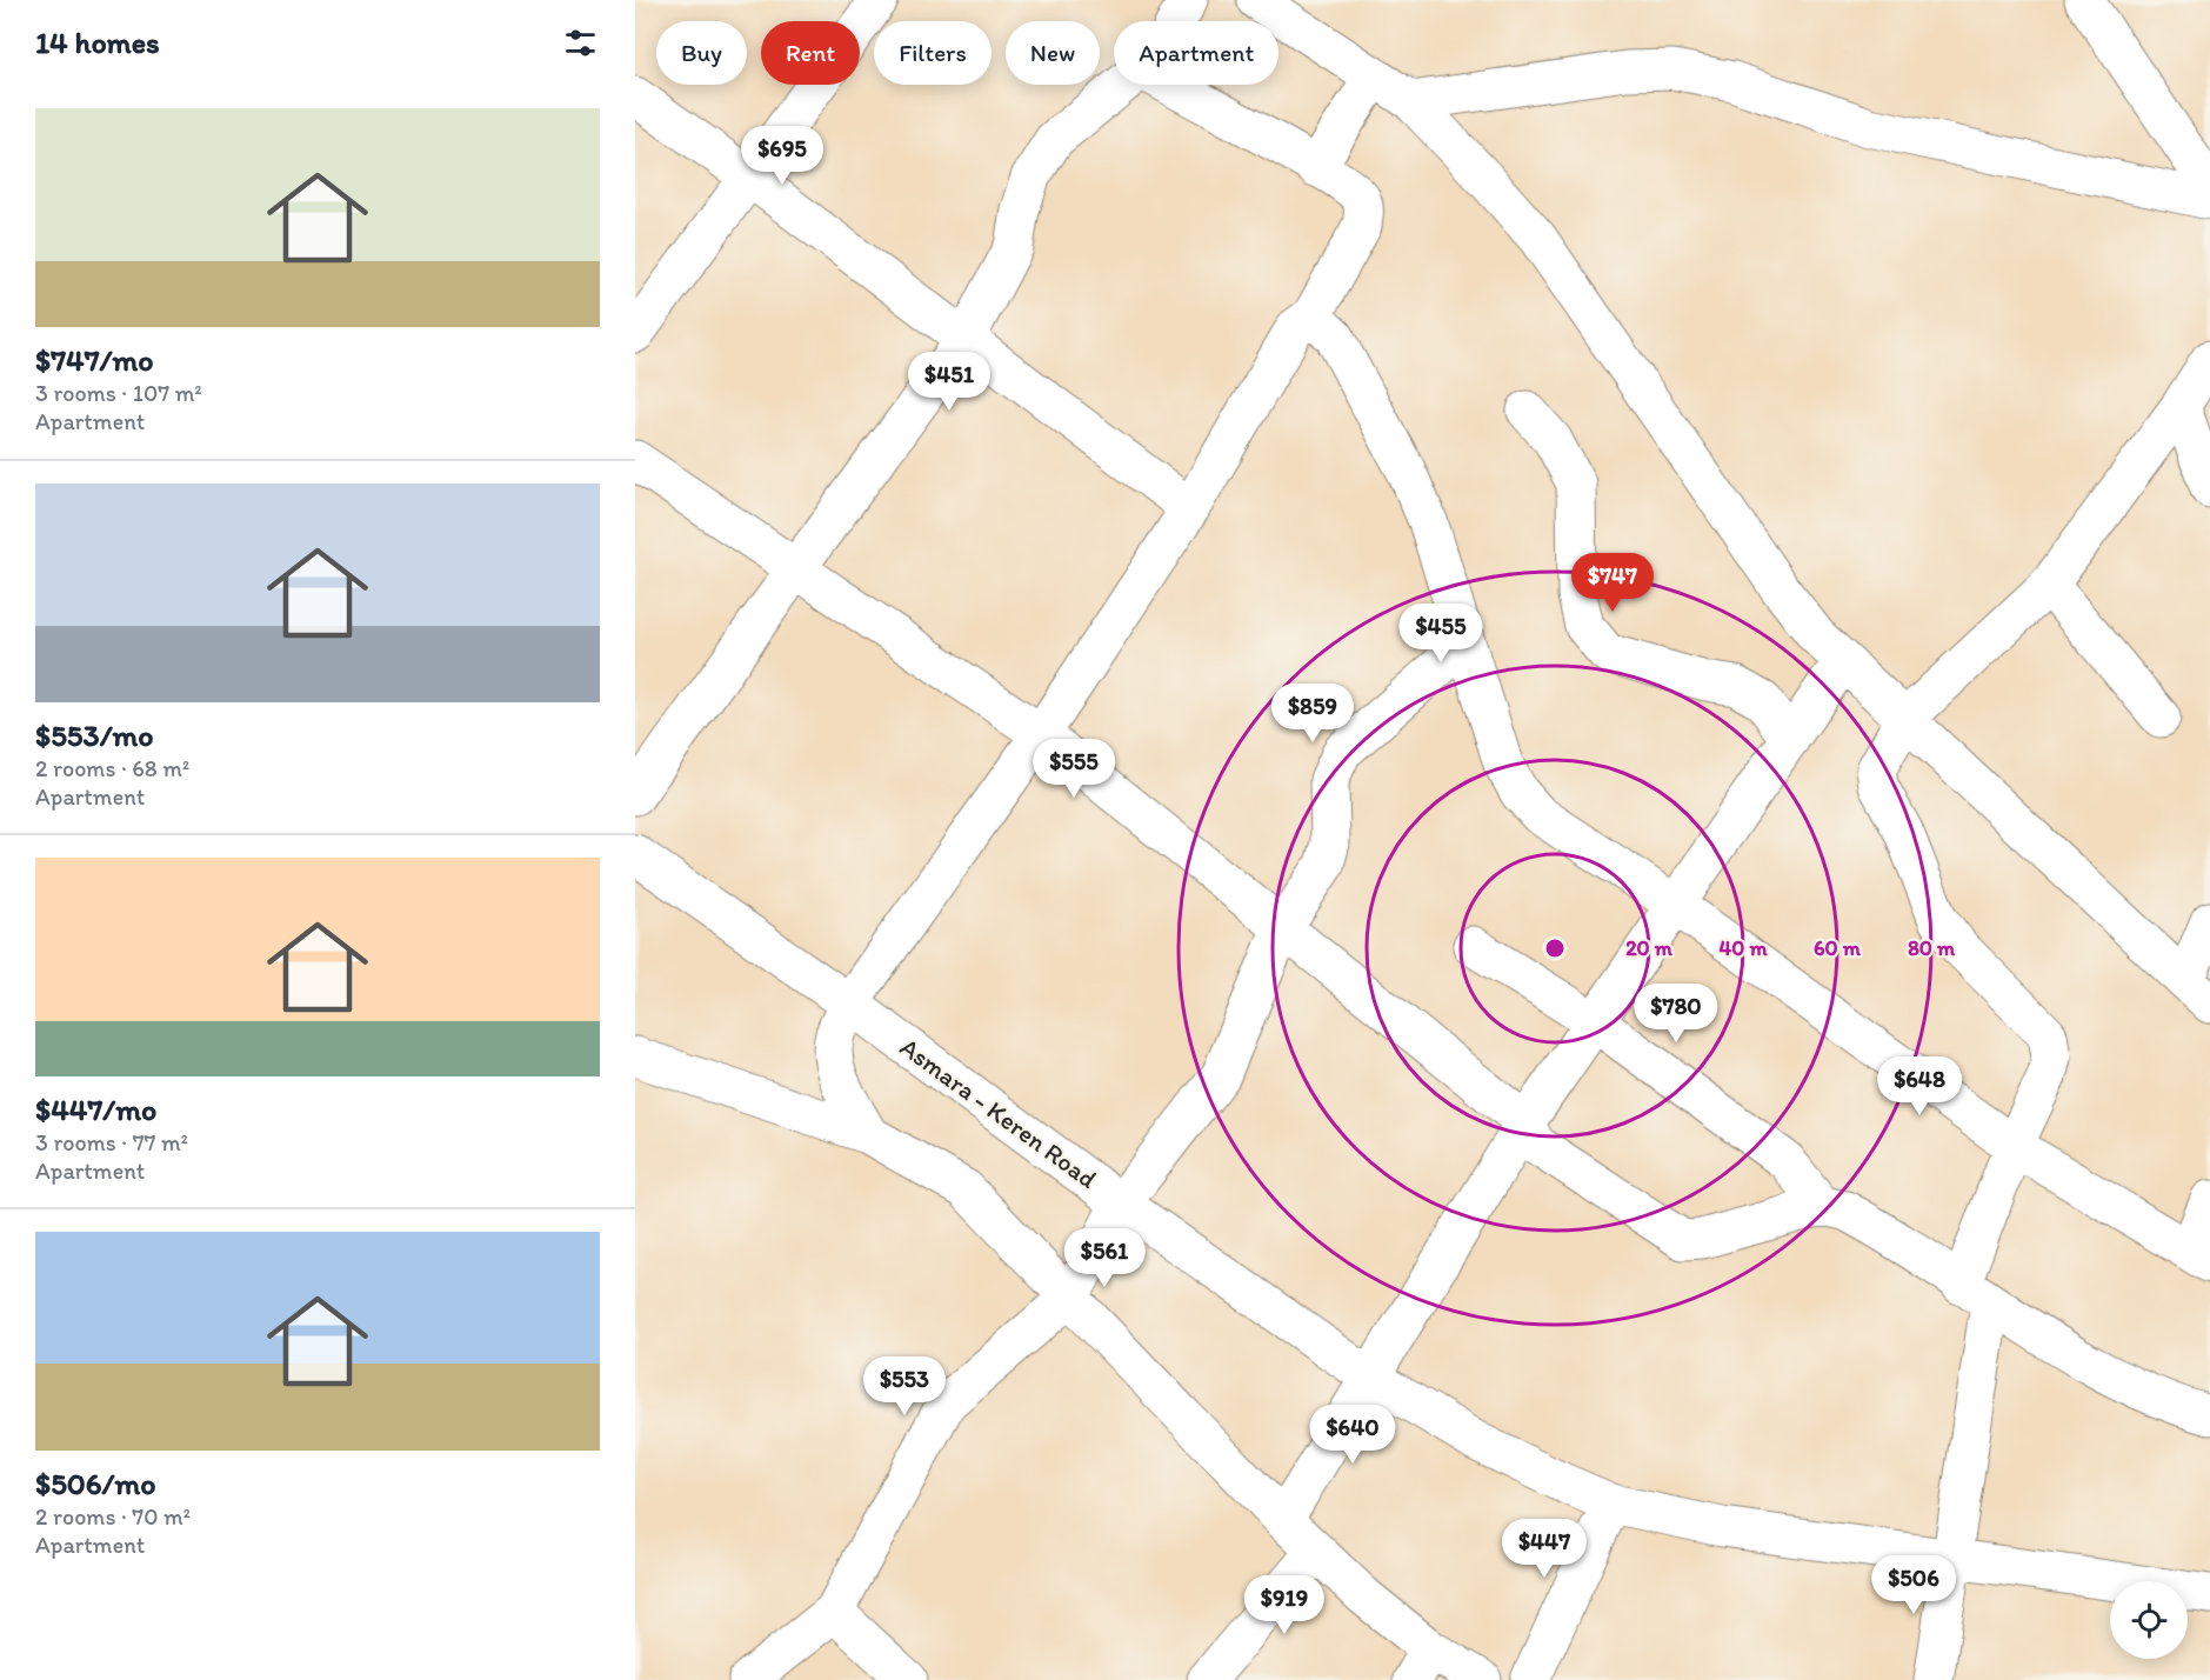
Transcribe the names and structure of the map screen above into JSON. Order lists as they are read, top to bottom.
{
  "streets": {
    "main road": ["Asmara - Keren Road"]
  },
  "page": {
    "heading": "14 homes",
    "chip": [
      "Buy",
      "Rent",
      "Filters",
      "New",
      "Apartment"
    ],
    "list": [
      {
        "name": "$747/mo",
        "note": "3 rooms · 107 m² · Apartment"
      },
      {
        "name": "$553/mo",
        "note": "2 rooms · 68 m² · Apartment"
      },
      {
        "name": "$447/mo",
        "note": "3 rooms · 77 m² · Apartment"
      },
      {
        "name": "$506/mo",
        "note": "2 rooms · 70 m² · Apartment"
      }
    ],
    "price": [
      "$695",
      "$451",
      "$747",
      "$455",
      "$859",
      "$555",
      "$780",
      "$648",
      "$561",
      "$553",
      "$640",
      "$447",
      "$506",
      "$919"
    ]
  },
  "rings": [
    "20 m",
    "40 m",
    "60 m",
    "80 m"
  ]
}
